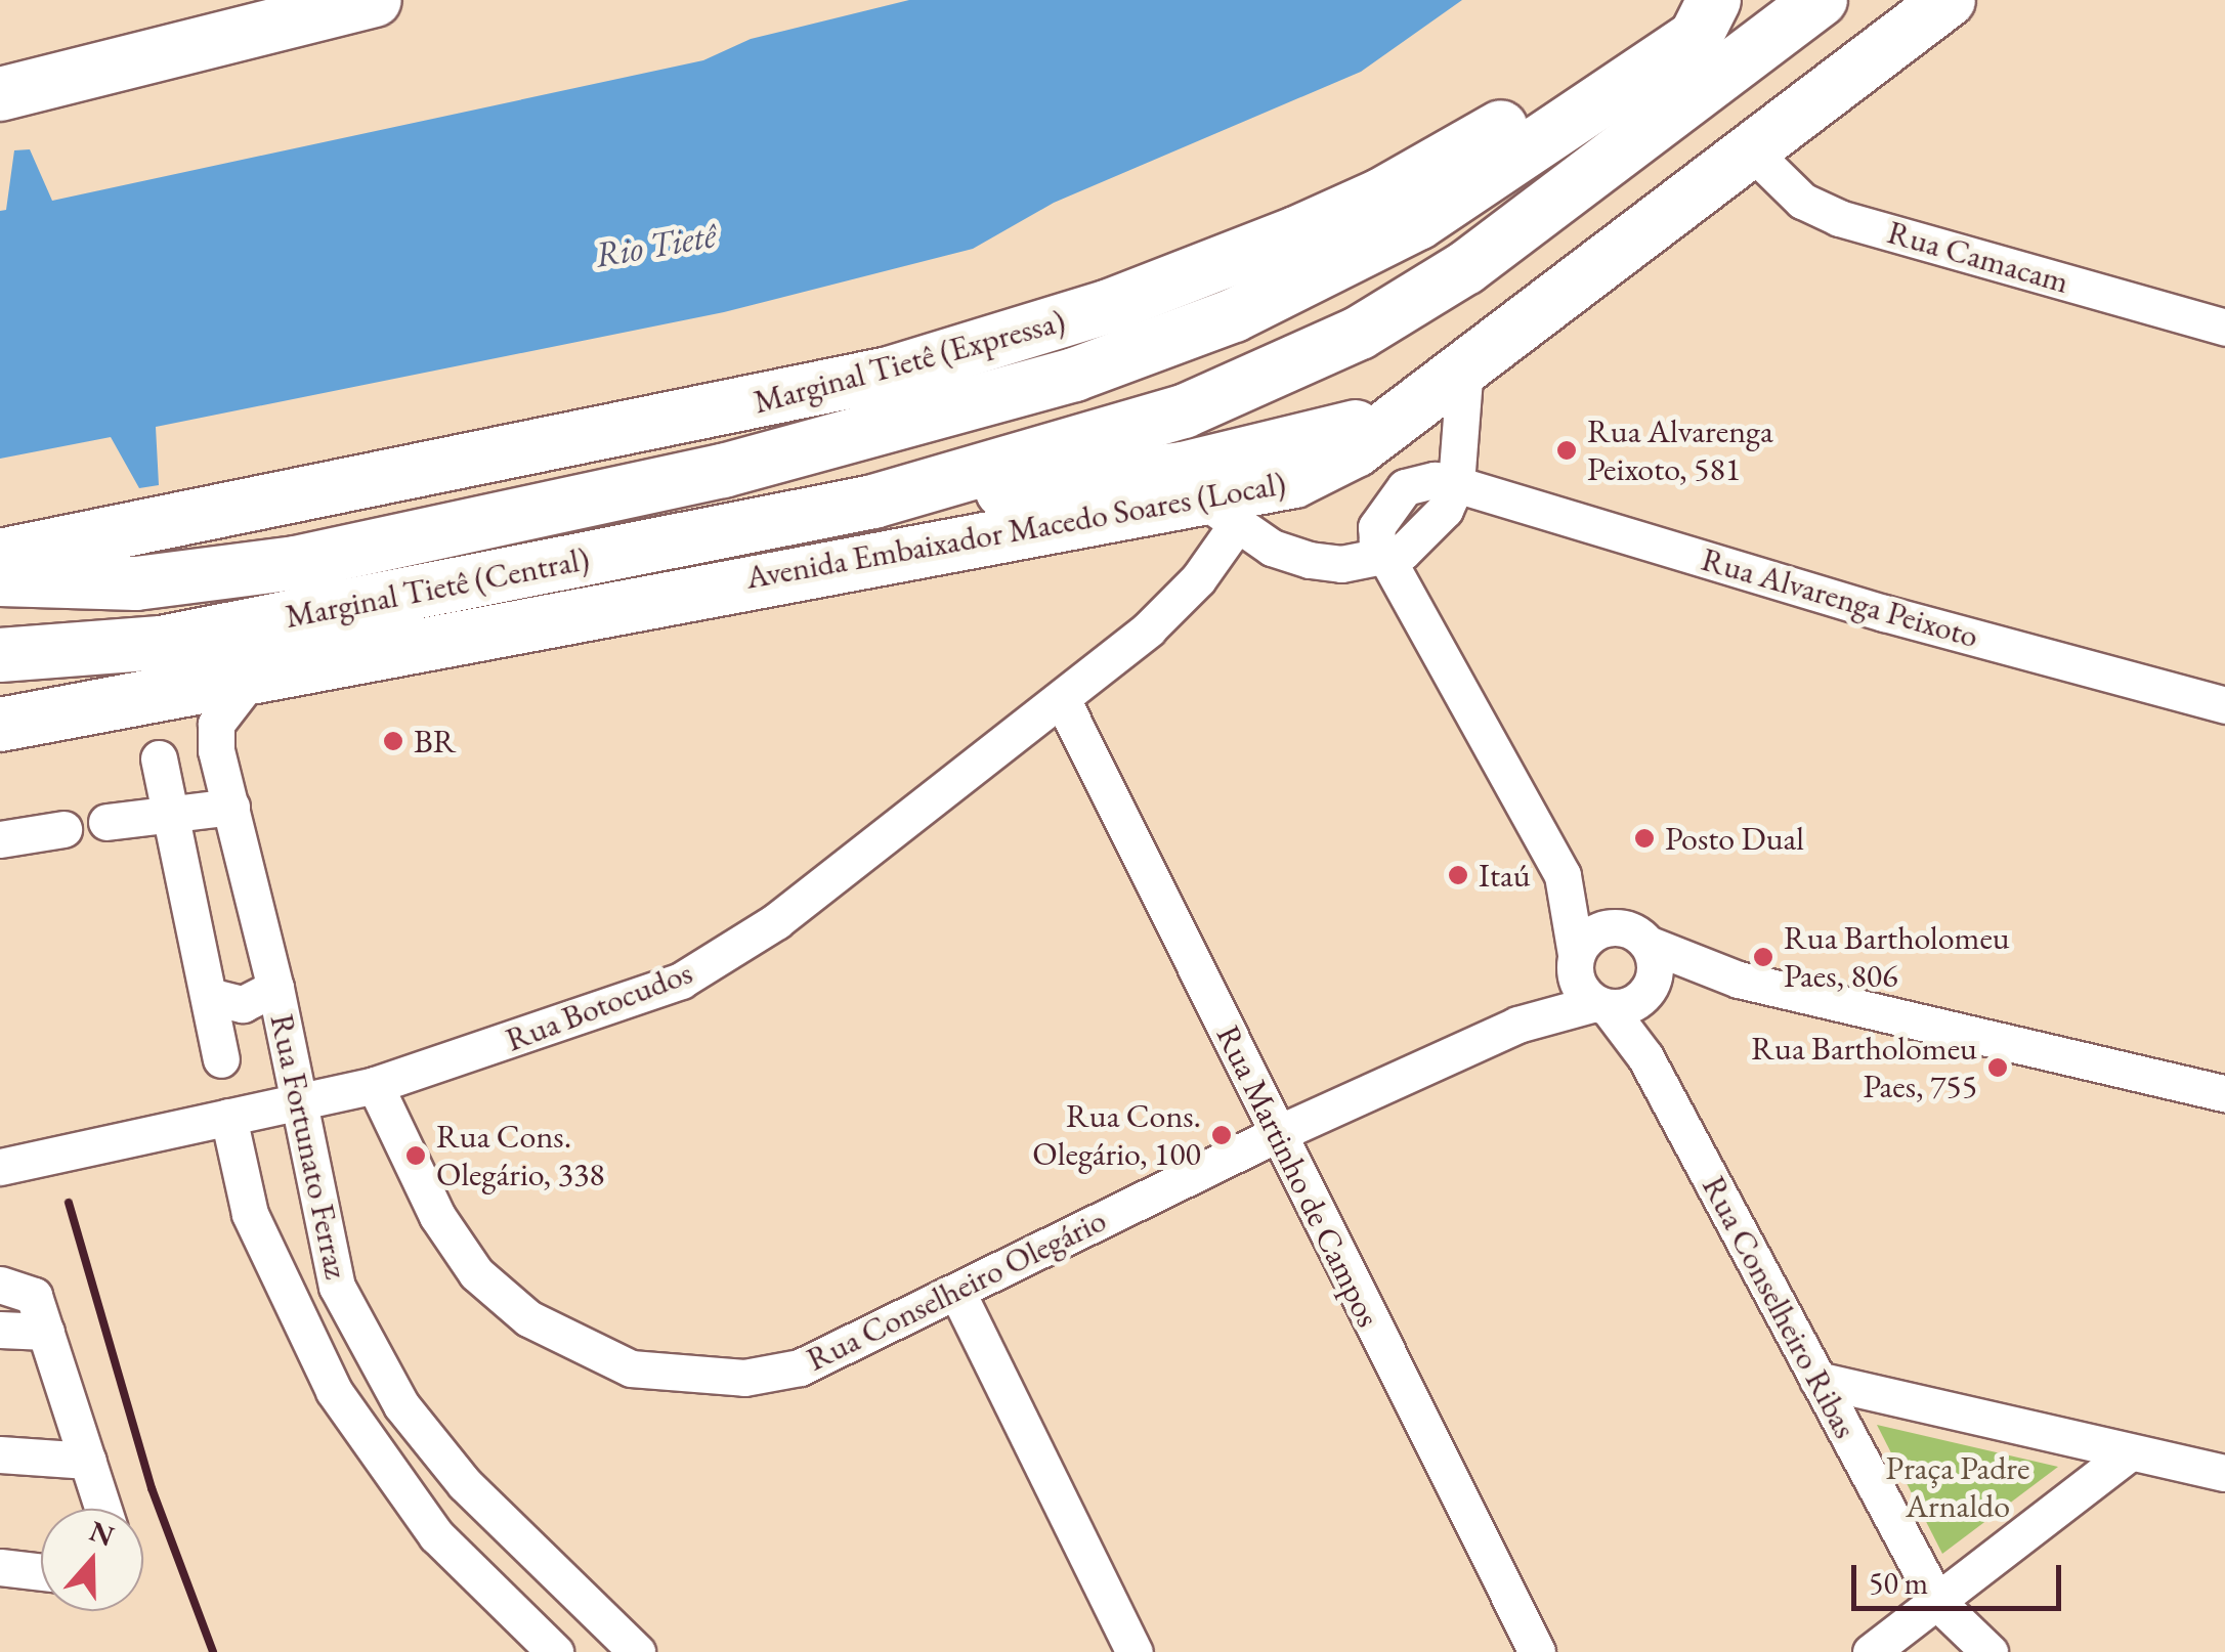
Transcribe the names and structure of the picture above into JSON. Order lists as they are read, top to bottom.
{
  "streets": {
    "highway": ["Marginal Tietê (Expressa)", "Avenida Embaixador Macedo Soares (Local)", "Marginal Tietê (Central)"],
    "street": [
      "Rua Camacam",
      "Rua Alvarenga Peixoto",
      "Rua Botocudos",
      "Rua Fortunato Ferraz",
      "Rua Martinho de Campos",
      "Rua Conselheiro Olegário",
      "Rua Conselheiro Ribas"
    ]
  },
  "crossings": [
    ["Rua Camacam", "Avenida Embaixador Macedo Soares (Local)"],
    ["Avenida Embaixador Macedo Soares (Local)", "Rua Botocudos"],
    ["Avenida Embaixador Macedo Soares (Local)", "Rua Fortunato Ferraz"],
    ["Rua Botocudos", "Rua Fortunato Ferraz"],
    ["Rua Botocudos", "Rua Martinho de Campos"],
    ["Rua Botocudos", "Rua Conselheiro Olegário"],
    ["Rua Martinho de Campos", "Rua Conselheiro Olegário"],
    ["Rua Conselheiro Olegário", "Rua Conselheiro Ribas"]
  ],
  "water": ["Rio Tietê"],
  "parks": ["Praça Padre Arnaldo"],
  "places": [
    "Rua Alvarenga Peixoto, 581",
    "BR",
    "Posto Dual",
    "Itaú",
    "Rua Bartholomeu Paes, 806",
    "Rua Bartholomeu Paes, 755",
    "Rua Cons. Olegário, 100",
    "Rua Cons. Olegário, 338"
  ],
  "scale_bar": "50 m",
  "north": "top"
}
